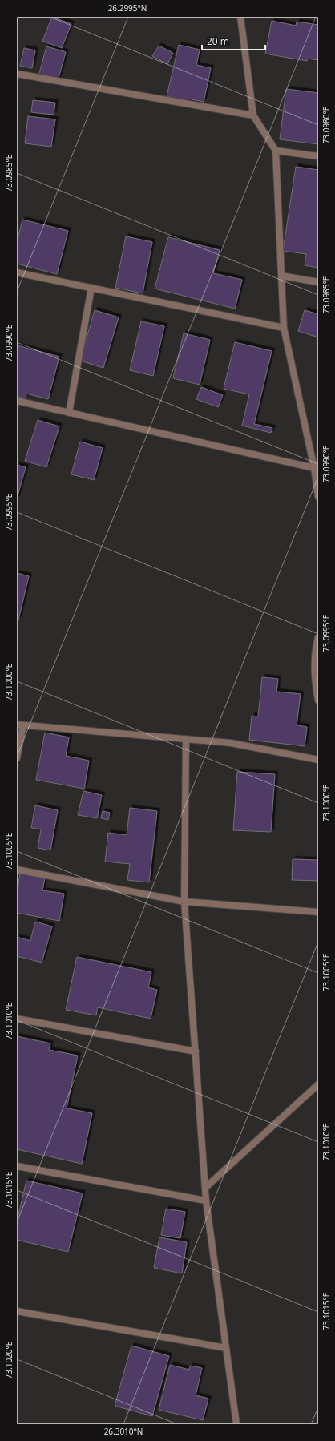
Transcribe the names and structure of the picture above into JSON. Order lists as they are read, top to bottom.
{
  "scale_bar": "20 m",
  "coordinates": [
    "26.2995°N",
    "73.0980°E",
    "73.0985°E",
    "73.0990°E",
    "73.0995°E",
    "73.1000°E",
    "73.1005°E",
    "73.1010°E",
    "73.1015°E",
    "73.1020°E",
    "26.3010°N"
  ]
}
